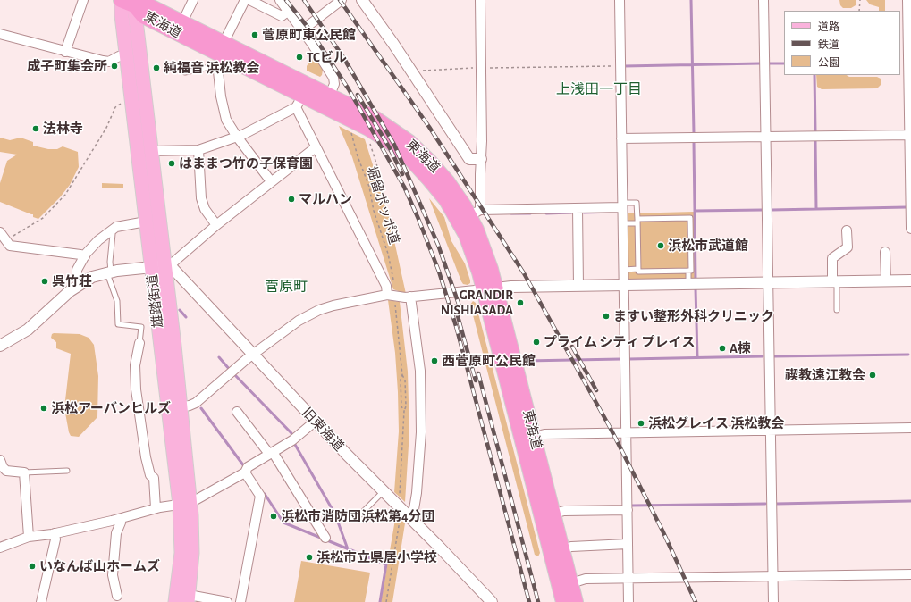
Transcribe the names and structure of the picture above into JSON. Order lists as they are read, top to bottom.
{
  "streets": {
    "highway": ["東海道"],
    "main road": ["雄踏街道"],
    "street": ["旧東海道"],
    "path": ["堀留ポッポ道"]
  },
  "crossings": [
    ["東海道", "雄踏街道"],
    ["雄踏街道", "旧東海道"]
  ],
  "districts": ["上浅田一丁目", "菅原町"],
  "places": [
    "菅原町東公民館",
    "TCビル",
    "成子町集会所",
    "純福音 浜松教会",
    "法林寺",
    "はままつ竹の子保育園",
    "マルハン",
    "浜松市武道館",
    "呉竹荘",
    "GRANDIR NISHIASADA",
    "ますい整形外科クリニック",
    "プライム シティ プレイス",
    "A棟",
    "西菅原町公民館",
    "禊教遠江教会",
    "浜松アーバンヒルズ",
    "浜松グレイス 浜松教会",
    "浜松市消防団浜松第4分団",
    "浜松市立県居小学校",
    "いなんば山ホームズ"
  ],
  "legend": ["道路", "鉄道", "公園"]
}
